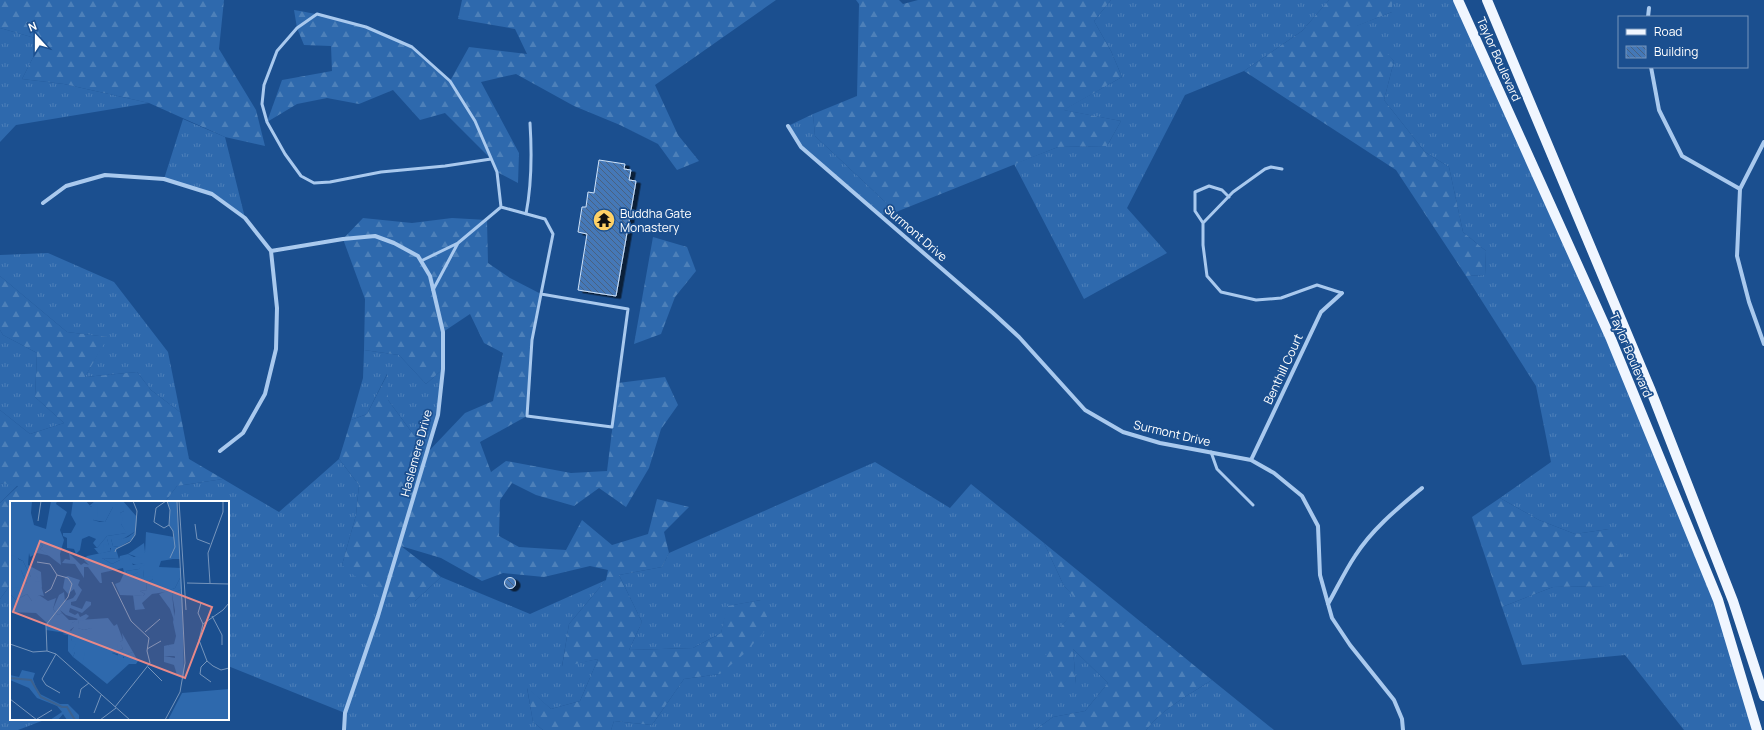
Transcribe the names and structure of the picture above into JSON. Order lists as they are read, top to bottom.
{
  "streets": {
    "main road": ["Taylor Boulevard"],
    "street": ["Surmont Drive", "Benthill Court", "Haslemere Drive"]
  },
  "crossings": [
    ["Surmont Drive", "Benthill Court"]
  ],
  "places": {
    "temple": ["Buddha Gate Monastery"]
  },
  "legend": ["Road", "Building"],
  "north": "top"
}
